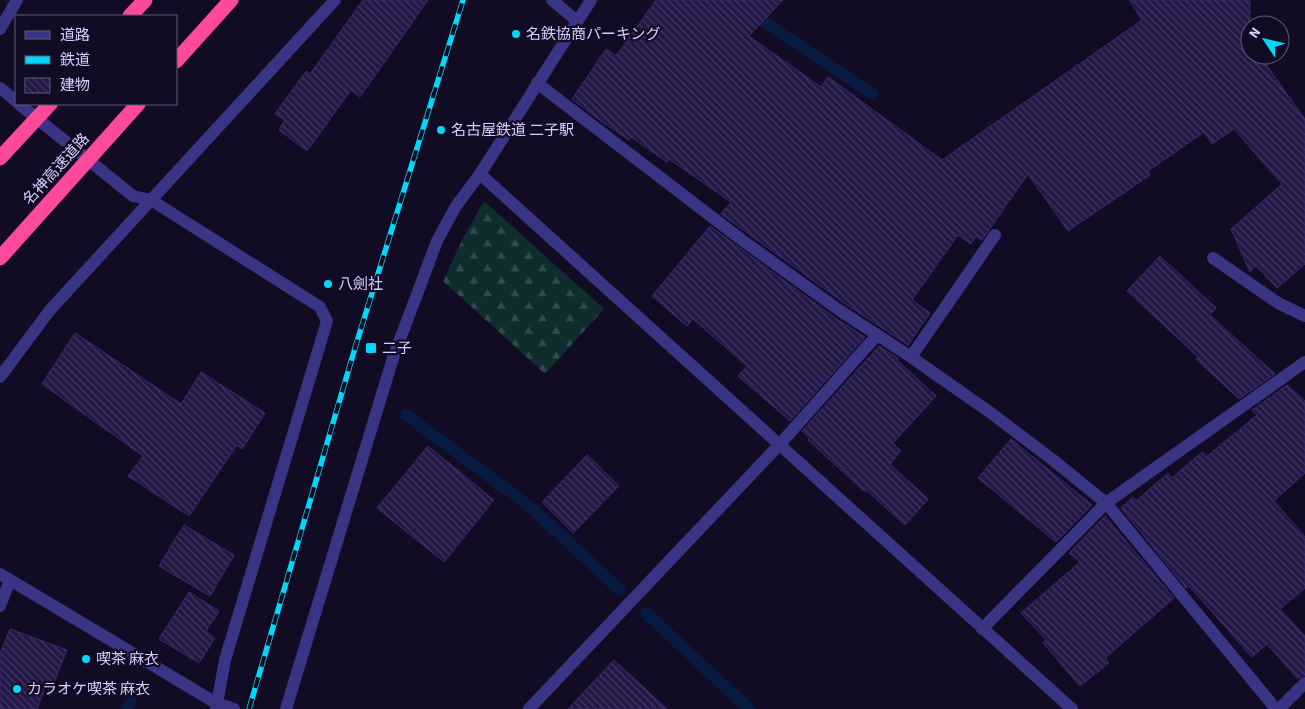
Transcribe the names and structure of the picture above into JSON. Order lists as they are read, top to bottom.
{
  "streets": {
    "highway": ["名神高速道路"]
  },
  "places": {
    "other": [
      "名鉄協商パーキング",
      "名古屋鉄道 二子駅",
      "八劍社",
      "喫茶 麻衣",
      "カラオケ喫茶 麻衣"
    ],
    "transit": ["二子"]
  },
  "legend": ["道路", "鉄道", "建物"],
  "north": "top left"
}
